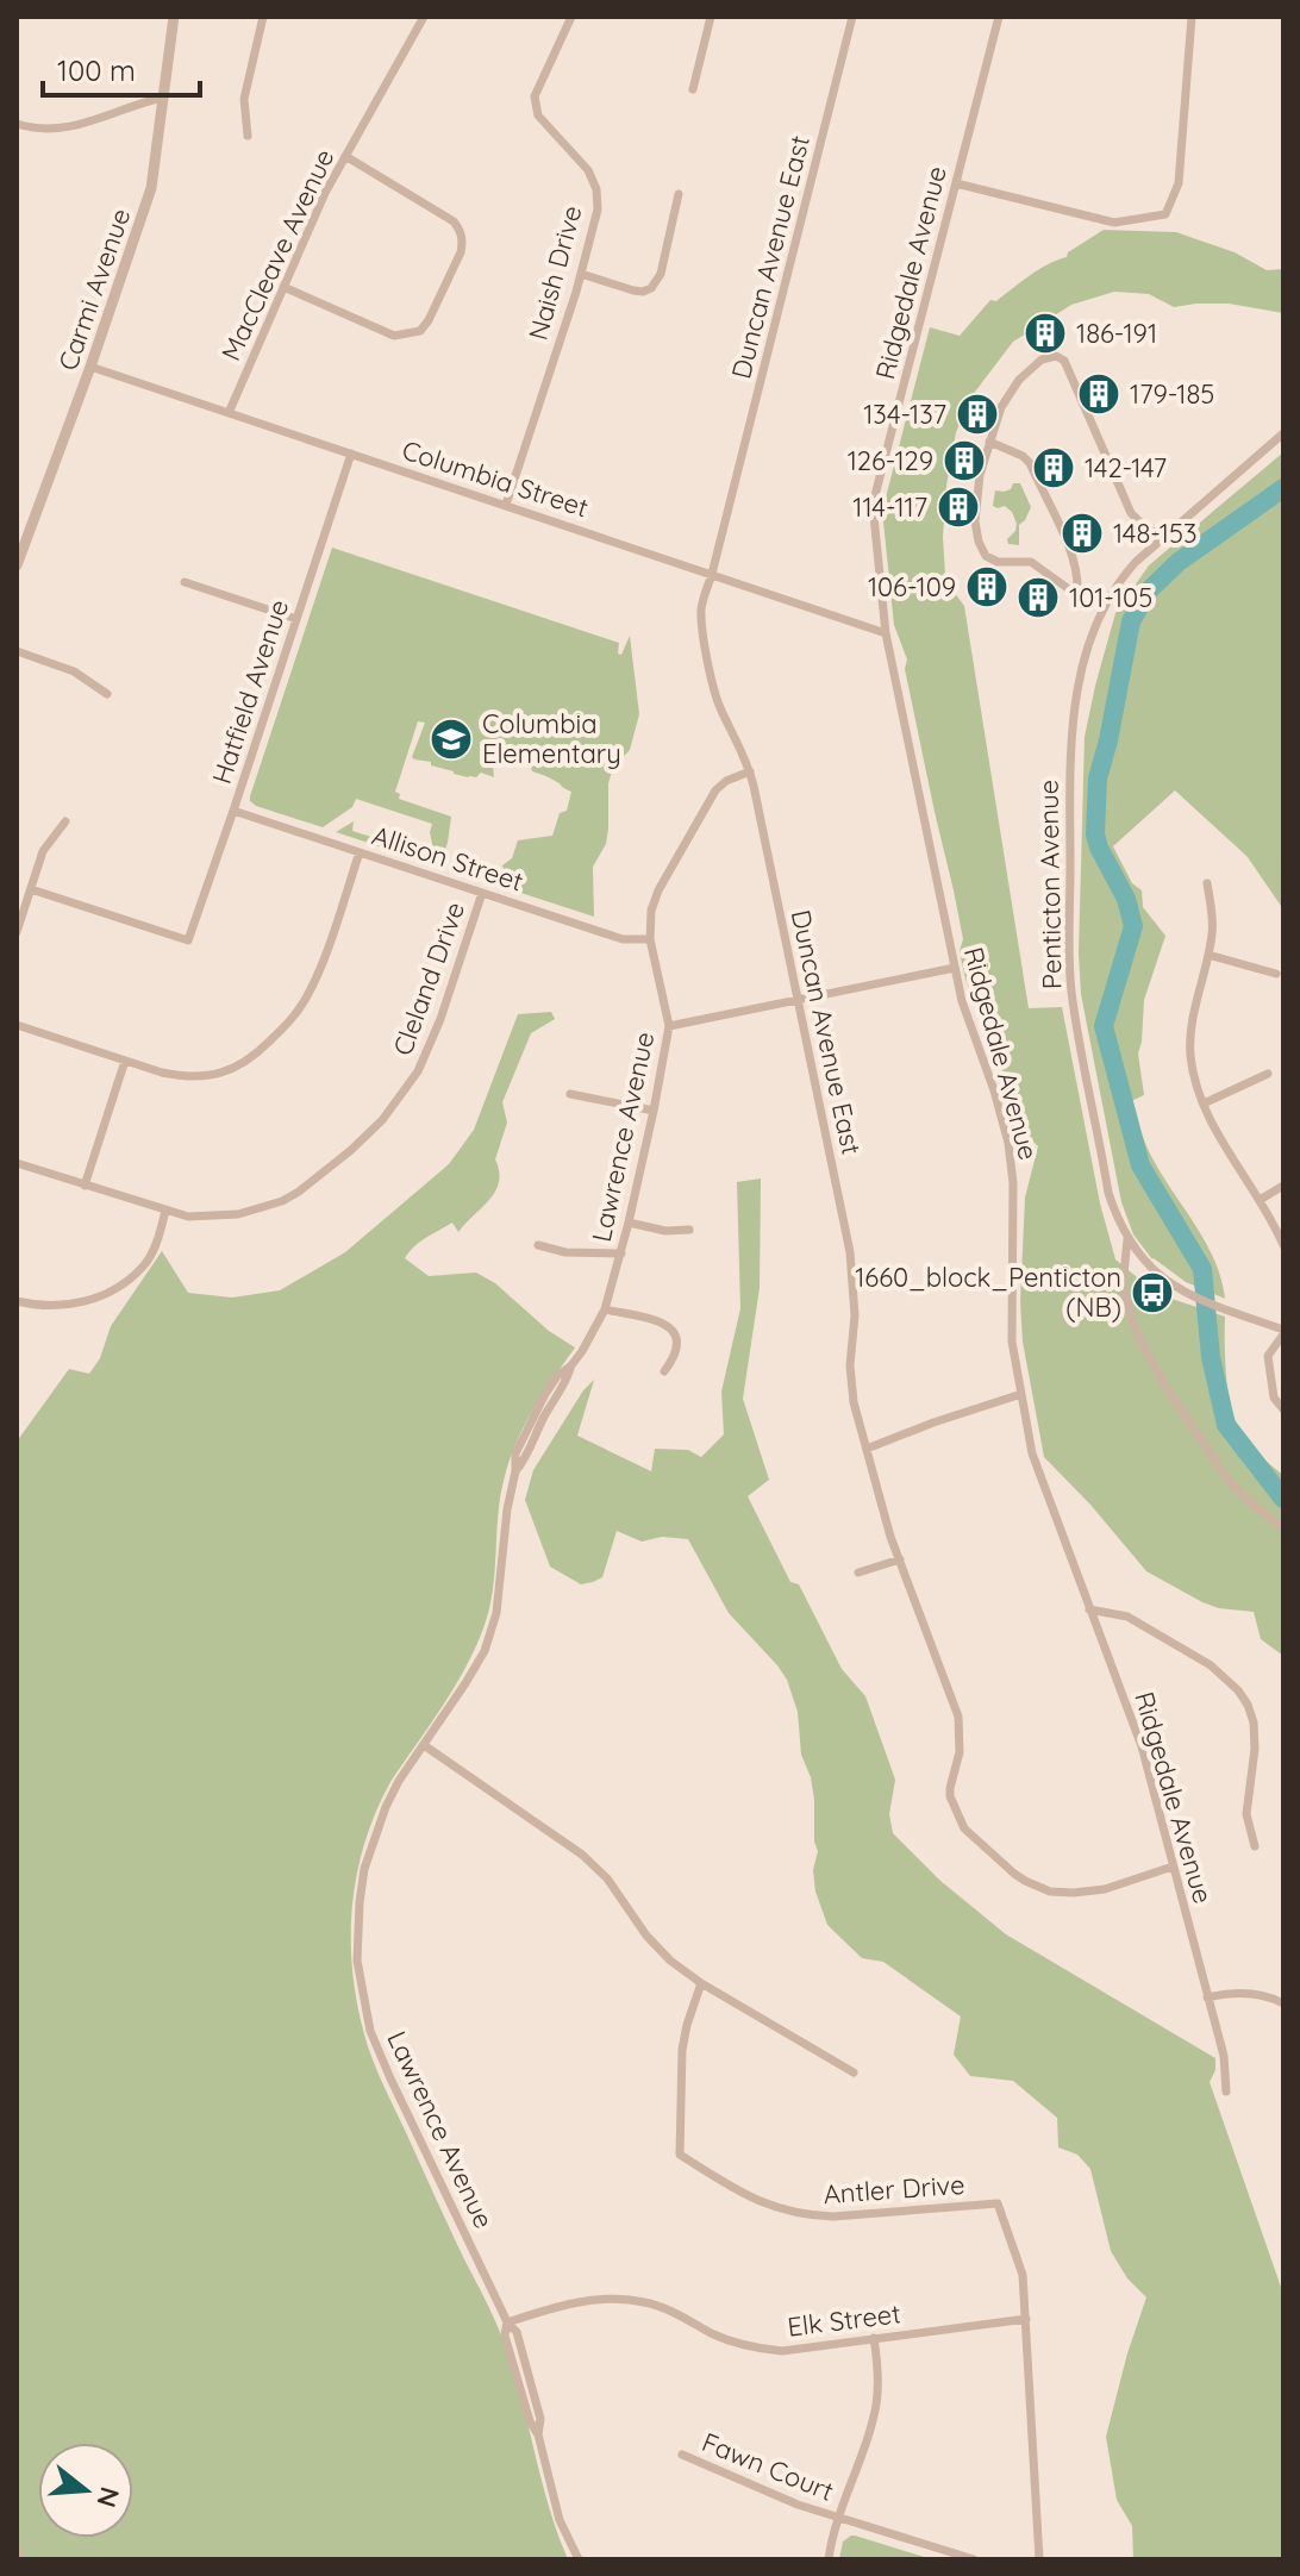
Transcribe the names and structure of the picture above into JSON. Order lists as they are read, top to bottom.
{
  "streets": {
    "street": [
      "MacCleave Avenue",
      "Duncan Avenue East",
      "Naish Drive",
      "Ridgedale Avenue",
      "Carmi Avenue",
      "Columbia Street",
      "Hatfield Avenue",
      "Allison Street",
      "Penticton Avenue",
      "Cleland Drive",
      "Lawrence Avenue",
      "Antler Drive",
      "Elk Street",
      "Fawn Court"
    ]
  },
  "crossings": [
    ["MacCleave Avenue", "Columbia Street"],
    ["Duncan Avenue East", "Ridgedale Avenue"],
    ["Duncan Avenue East", "Columbia Street"],
    ["Duncan Avenue East", "Lawrence Avenue"],
    ["Naish Drive", "Columbia Street"],
    ["Ridgedale Avenue", "Columbia Street"],
    ["Carmi Avenue", "Columbia Street"],
    ["Columbia Street", "Hatfield Avenue"],
    ["Hatfield Avenue", "Allison Street"],
    ["Allison Street", "Cleland Drive"],
    ["Allison Street", "Lawrence Avenue"],
    ["Lawrence Avenue", "Elk Street"],
    ["Antler Drive", "Elk Street"]
  ],
  "places": {
    "building": [
      "186-191",
      "179-185",
      "134-137",
      "126-129",
      "142-147",
      "114-117",
      "148-153",
      "106-109",
      "101-105"
    ],
    "school or university": ["Columbia Elementary"],
    "bus stop": ["1660_block_Penticton (NB)"]
  },
  "scale_bar": "100 m",
  "north": "right"
}
